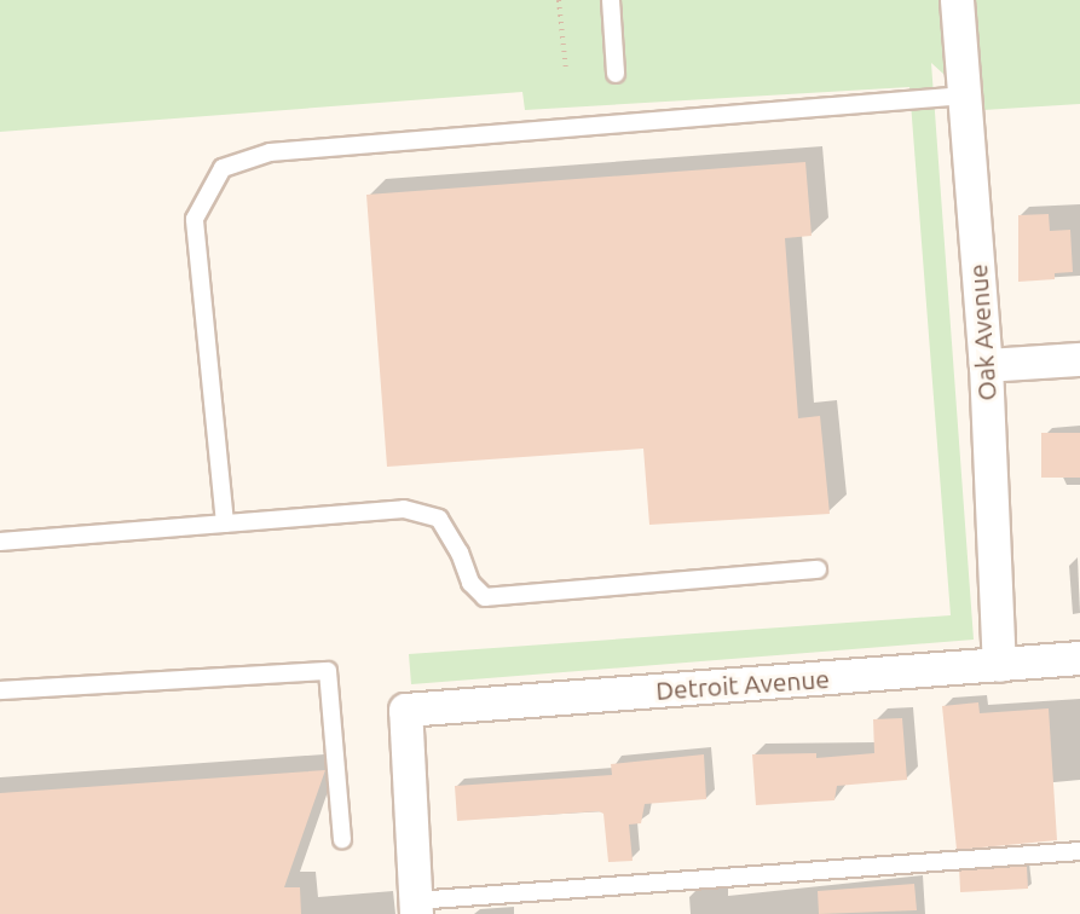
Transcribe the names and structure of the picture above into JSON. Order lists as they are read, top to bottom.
{
  "streets": {
    "street": ["Oak Avenue", "Detroit Avenue"]
  },
  "crossings": [
    ["Oak Avenue", "Detroit Avenue"]
  ]
}
